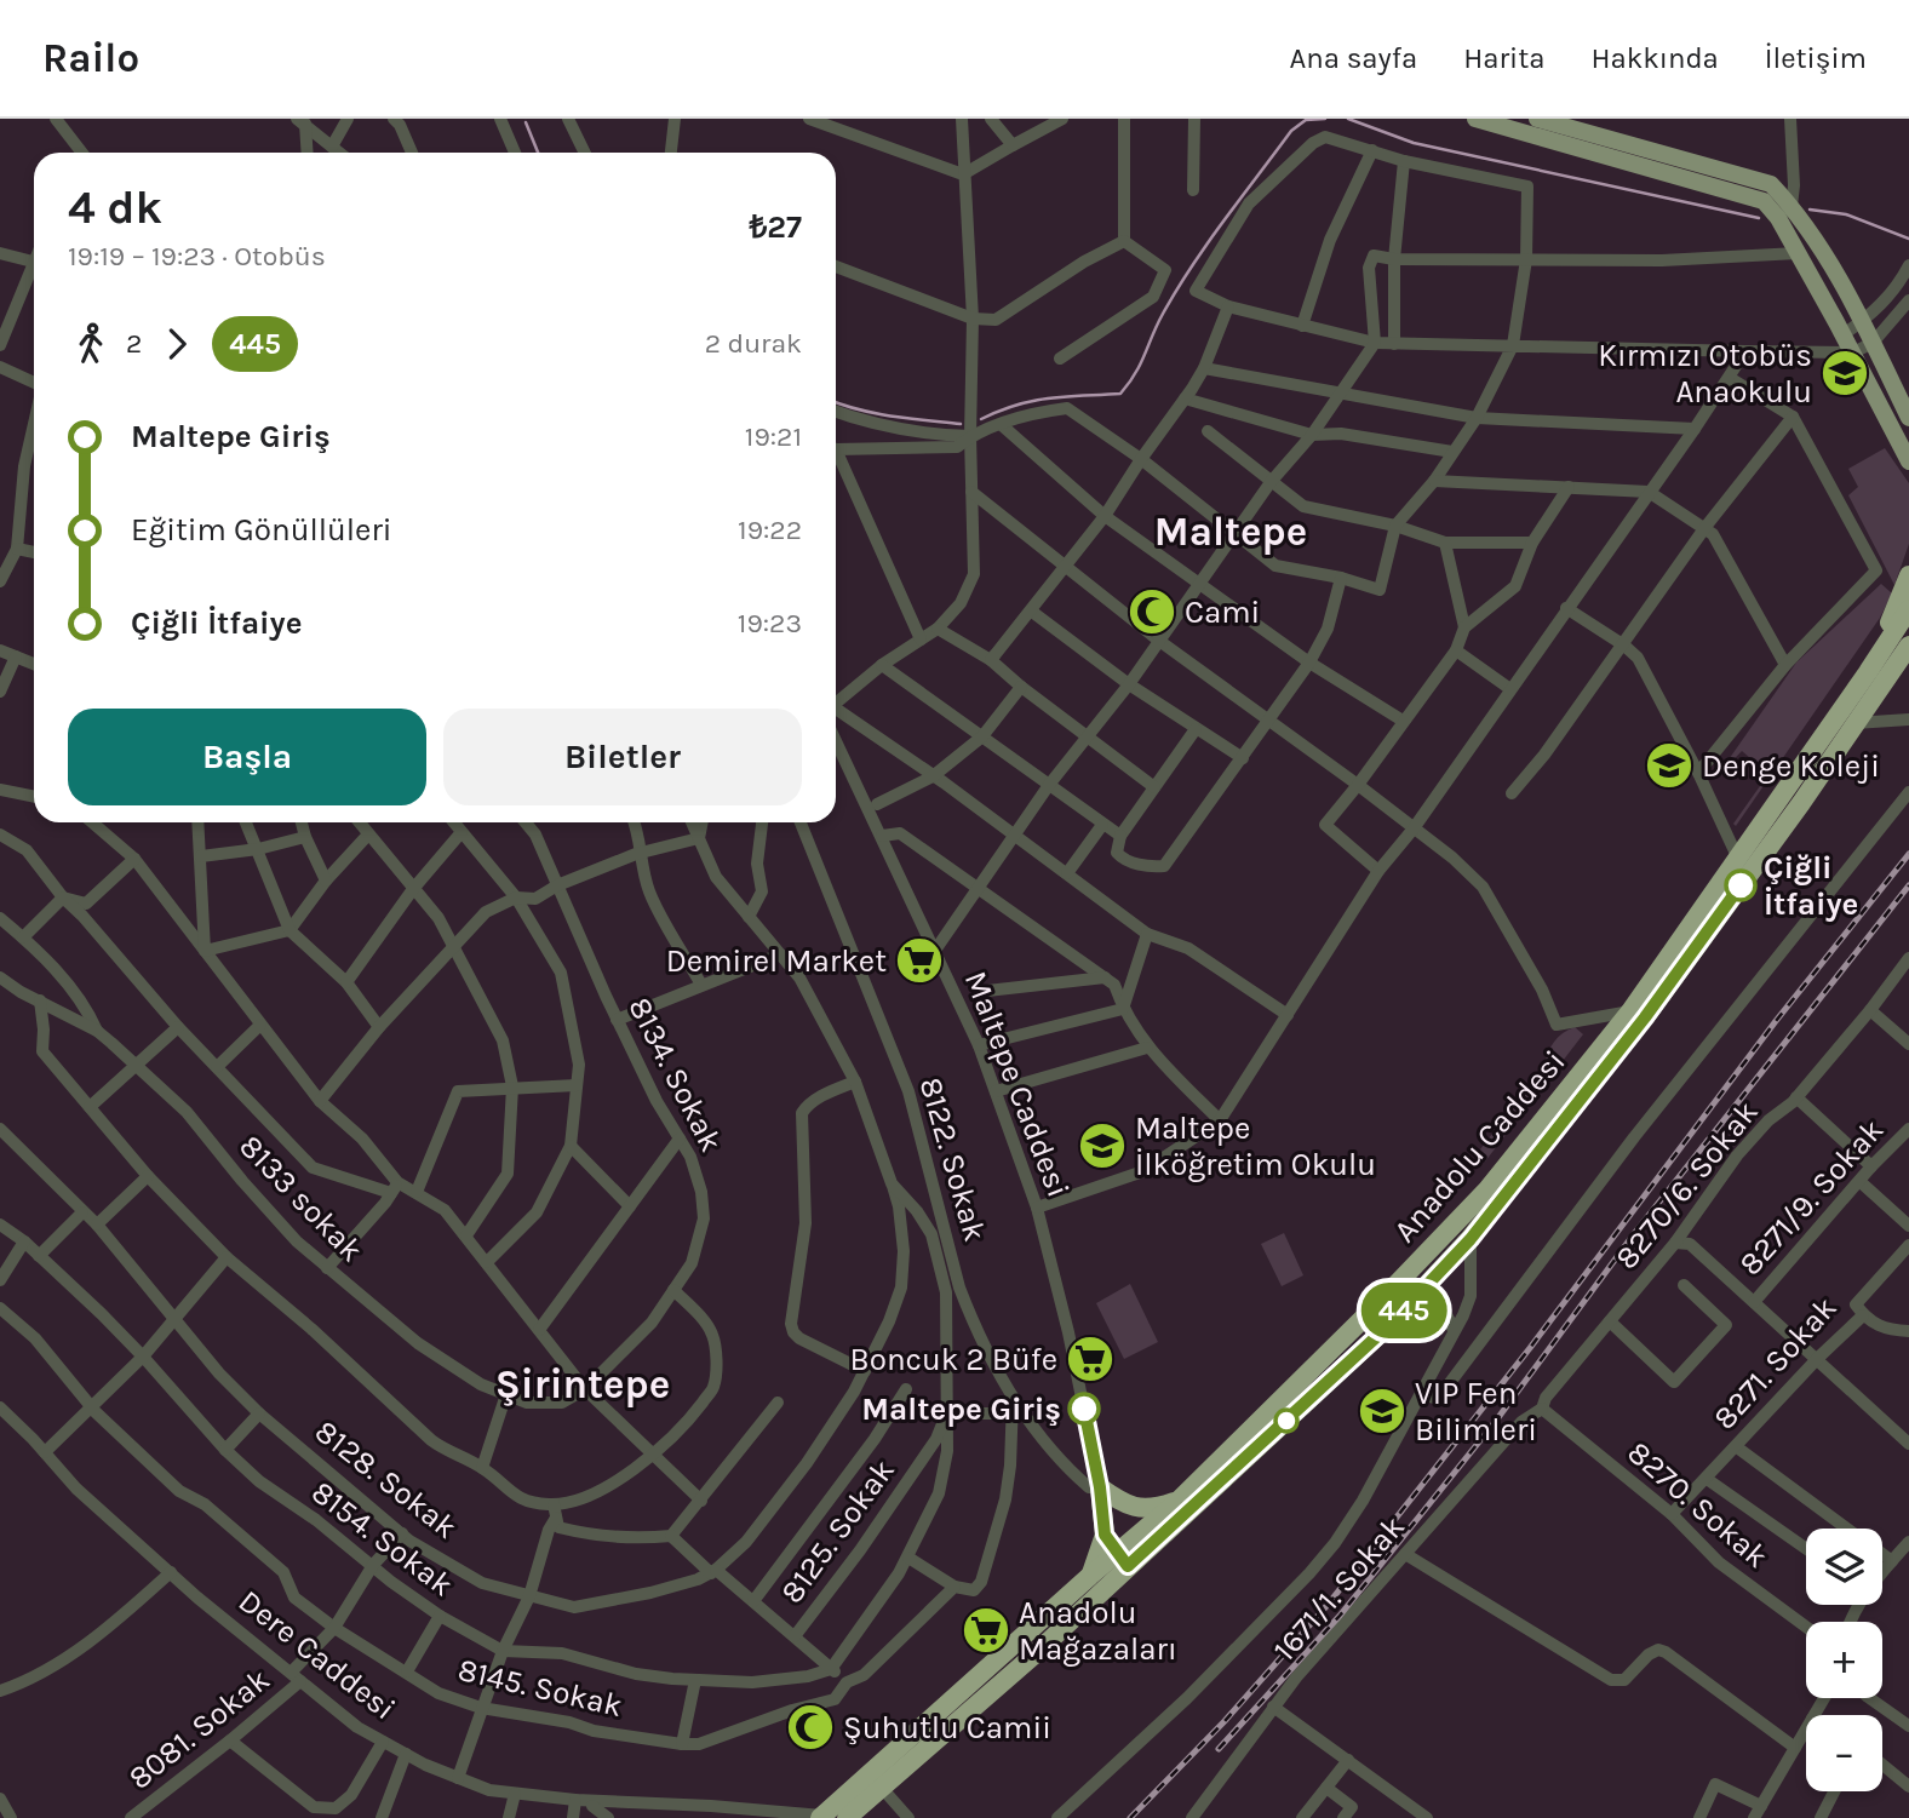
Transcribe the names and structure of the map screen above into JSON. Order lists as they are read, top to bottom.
{
  "streets": {
    "highway": ["Anadolu Caddesi"],
    "street": [
      "8134. Sokak",
      "Maltepe Caddesi",
      "8122. Sokak",
      "8270/6. Sokak",
      "8271/9. Sokak",
      "8133 sokak",
      "8271. Sokak",
      "8128. Sokak",
      "8270. Sokak",
      "8125. Sokak",
      "8154. Sokak",
      "1671/1. Sokak",
      "Dere Caddesi",
      "8145. Sokak",
      "8081. Sokak"
    ]
  },
  "crossings": [
    ["8134. Sokak", "8133 sokak"],
    ["Maltepe Caddesi", "8122. Sokak"],
    ["Anadolu Caddesi", "Dere Caddesi"],
    ["8122. Sokak", "8145. Sokak"],
    ["8270/6. Sokak", "8270. Sokak"],
    ["8270/6. Sokak", "1671/1. Sokak"],
    ["8271. Sokak", "8270. Sokak"],
    ["8128. Sokak", "8081. Sokak"],
    ["8270. Sokak", "1671/1. Sokak"],
    ["8154. Sokak", "8081. Sokak"],
    ["Dere Caddesi", "8081. Sokak"],
    ["8145. Sokak", "8081. Sokak"]
  ],
  "districts": ["Maltepe", "Şirintepe"],
  "places": {
    "school or university": [
      "Kırmızı Otobüs Anaokulu",
      "Denge Koleji",
      "Maltepe İlköğretim Okulu",
      "VIP Fen Bilimleri"
    ],
    "mosque": ["Cami", "Şuhutlu Camii"],
    "other": ["Çiğli İtfaiye", "Maltepe Giriş"],
    "supermarket": ["Demirel Market", "Boncuk 2 Büfe", "Anadolu Mağazaları"]
  },
  "lines": ["bus line 445"],
  "page": {
    "header": "Railo",
    "nav": [
      "Ana sayfa",
      "Harita",
      "Hakkında",
      "İletişim"
    ],
    "on_map": "445",
    "heading": ["4 dk", "19:19 – 19:23 · Otobüs", "₺27"],
    "legs": ["2", "445", "2 durak"],
    "list": [
      {
        "name": "Maltepe Giriş",
        "value": "19:21"
      },
      {
        "name": "Eğitim Gönüllüleri",
        "value": "19:22"
      },
      {
        "name": "Çiğli İtfaiye",
        "value": "19:23"
      }
    ],
    "buttons": ["Başla", "Biletler"],
    "map_buttons": ["+", "−"]
  }
}
